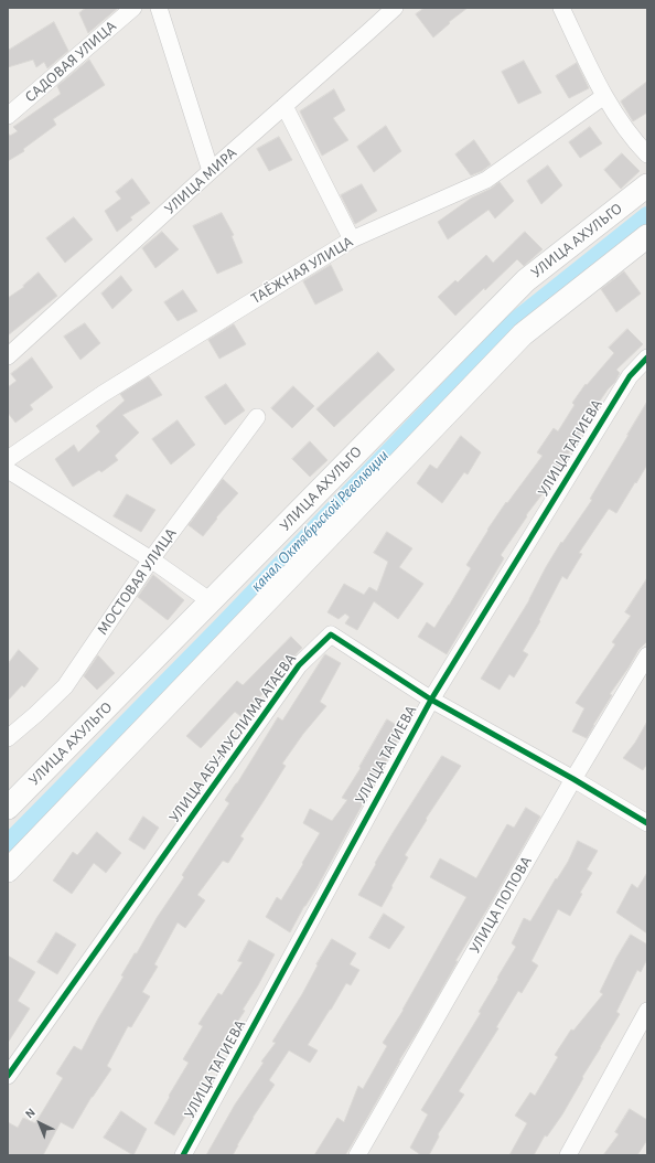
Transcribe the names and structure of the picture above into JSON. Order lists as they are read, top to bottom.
{
  "streets": {
    "main road": ["УЛИЦА АХУЛЬГО"],
    "street": [
      "САДОВАЯ УЛИЦА",
      "УЛИЦА МИРА",
      "ТАЁЖНАЯ УЛИЦА",
      "УЛИЦА ТАГИЕВА",
      "МОСТОВАЯ УЛИЦА",
      "УЛИЦА АБУ-МУСЛИМА АТАЕВА",
      "УЛИЦА ПОПОВА"
    ]
  },
  "crossings": [
    ["УЛИЦА ТАГИЕВА", "УЛИЦА АБУ-МУСЛИМА АТАЕВА"],
    ["УЛИЦА АБУ-МУСЛИМА АТАЕВА", "УЛИЦА ПОПОВА"]
  ],
  "water": ["канал Октябрьской Революции"],
  "north": "top left"
}
